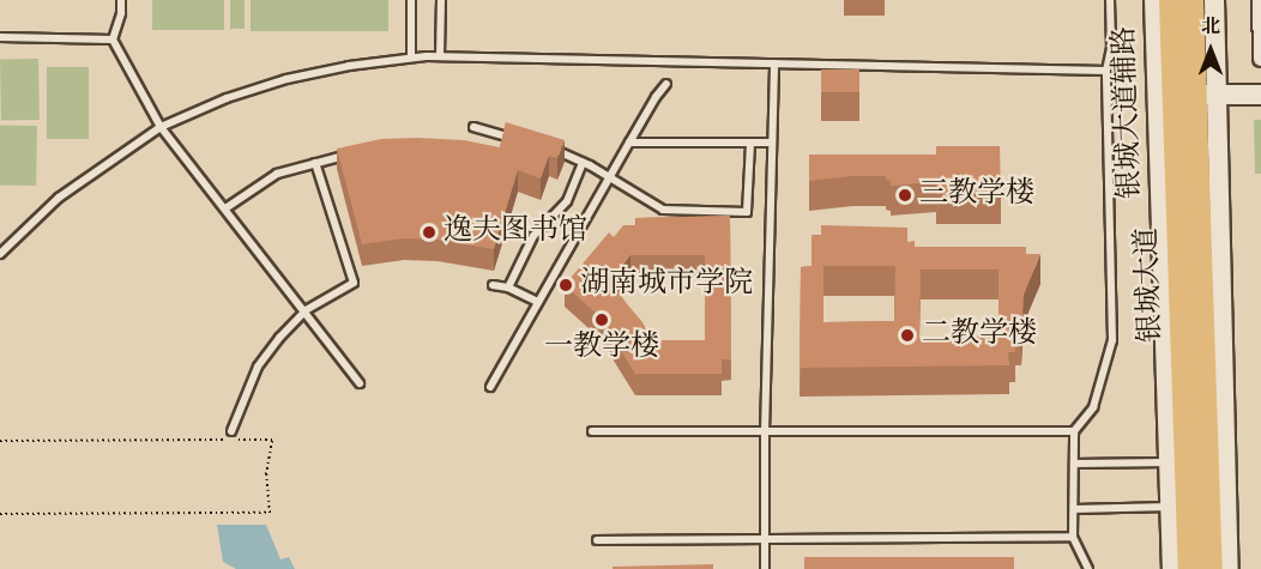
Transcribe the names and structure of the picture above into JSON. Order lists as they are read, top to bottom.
{
  "streets": {
    "main road": ["银城大道"],
    "street": ["银城大道辅路"]
  },
  "places": [
    "三教学楼",
    "逸夫图书馆",
    "湖南城市学院",
    "一教学楼",
    "二教学楼"
  ],
  "north": "top"
}
